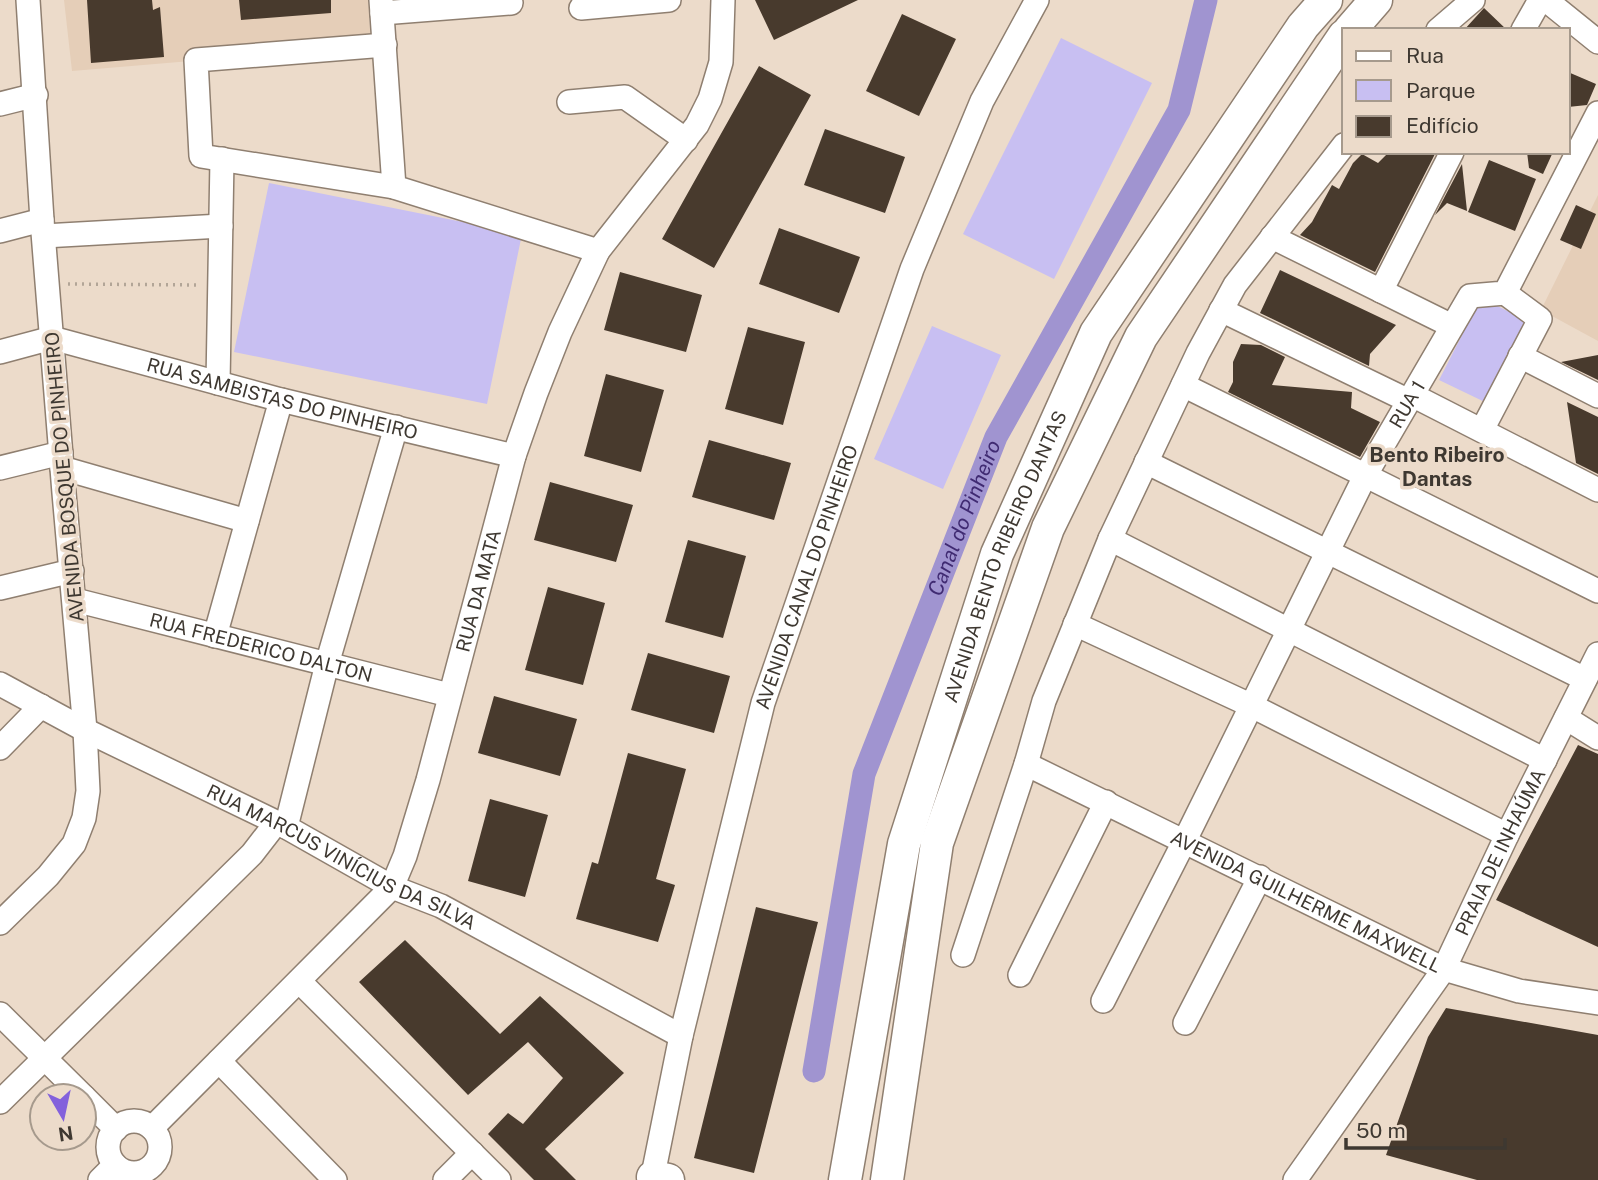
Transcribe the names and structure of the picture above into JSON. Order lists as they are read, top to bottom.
{
  "streets": {
    "highway": ["AVENIDA BENTO RIBEIRO DANTAS"],
    "street": [
      "RUA SAMBISTAS DO PINHEIRO",
      "RUA 1",
      "AVENIDA BOSQUE DO PINHEIRO",
      "AVENIDA CANAL DO PINHEIRO",
      "RUA DA MATA",
      "RUA FREDERICO DALTON",
      "PRAIA DE INHAÚMA",
      "RUA MARCUS VINÍCIUS DA SILVA",
      "AVENIDA GUILHERME MAXWELL"
    ]
  },
  "crossings": [
    ["RUA SAMBISTAS DO PINHEIRO", "AVENIDA BOSQUE DO PINHEIRO"],
    ["RUA SAMBISTAS DO PINHEIRO", "RUA DA MATA"],
    ["RUA 1", "AVENIDA GUILHERME MAXWELL"],
    ["AVENIDA BOSQUE DO PINHEIRO", "RUA FREDERICO DALTON"],
    ["AVENIDA BOSQUE DO PINHEIRO", "RUA MARCUS VINÍCIUS DA SILVA"],
    ["AVENIDA CANAL DO PINHEIRO", "RUA MARCUS VINÍCIUS DA SILVA"],
    ["RUA DA MATA", "RUA FREDERICO DALTON"],
    ["RUA DA MATA", "RUA MARCUS VINÍCIUS DA SILVA"],
    ["PRAIA DE INHAÚMA", "AVENIDA GUILHERME MAXWELL"]
  ],
  "districts": ["Bento Ribeiro Dantas"],
  "water": ["Canal do Pinheiro"],
  "legend": ["Rua", "Parque", "Edifício"],
  "scale_bar": "50 m",
  "north": "bottom"
}
